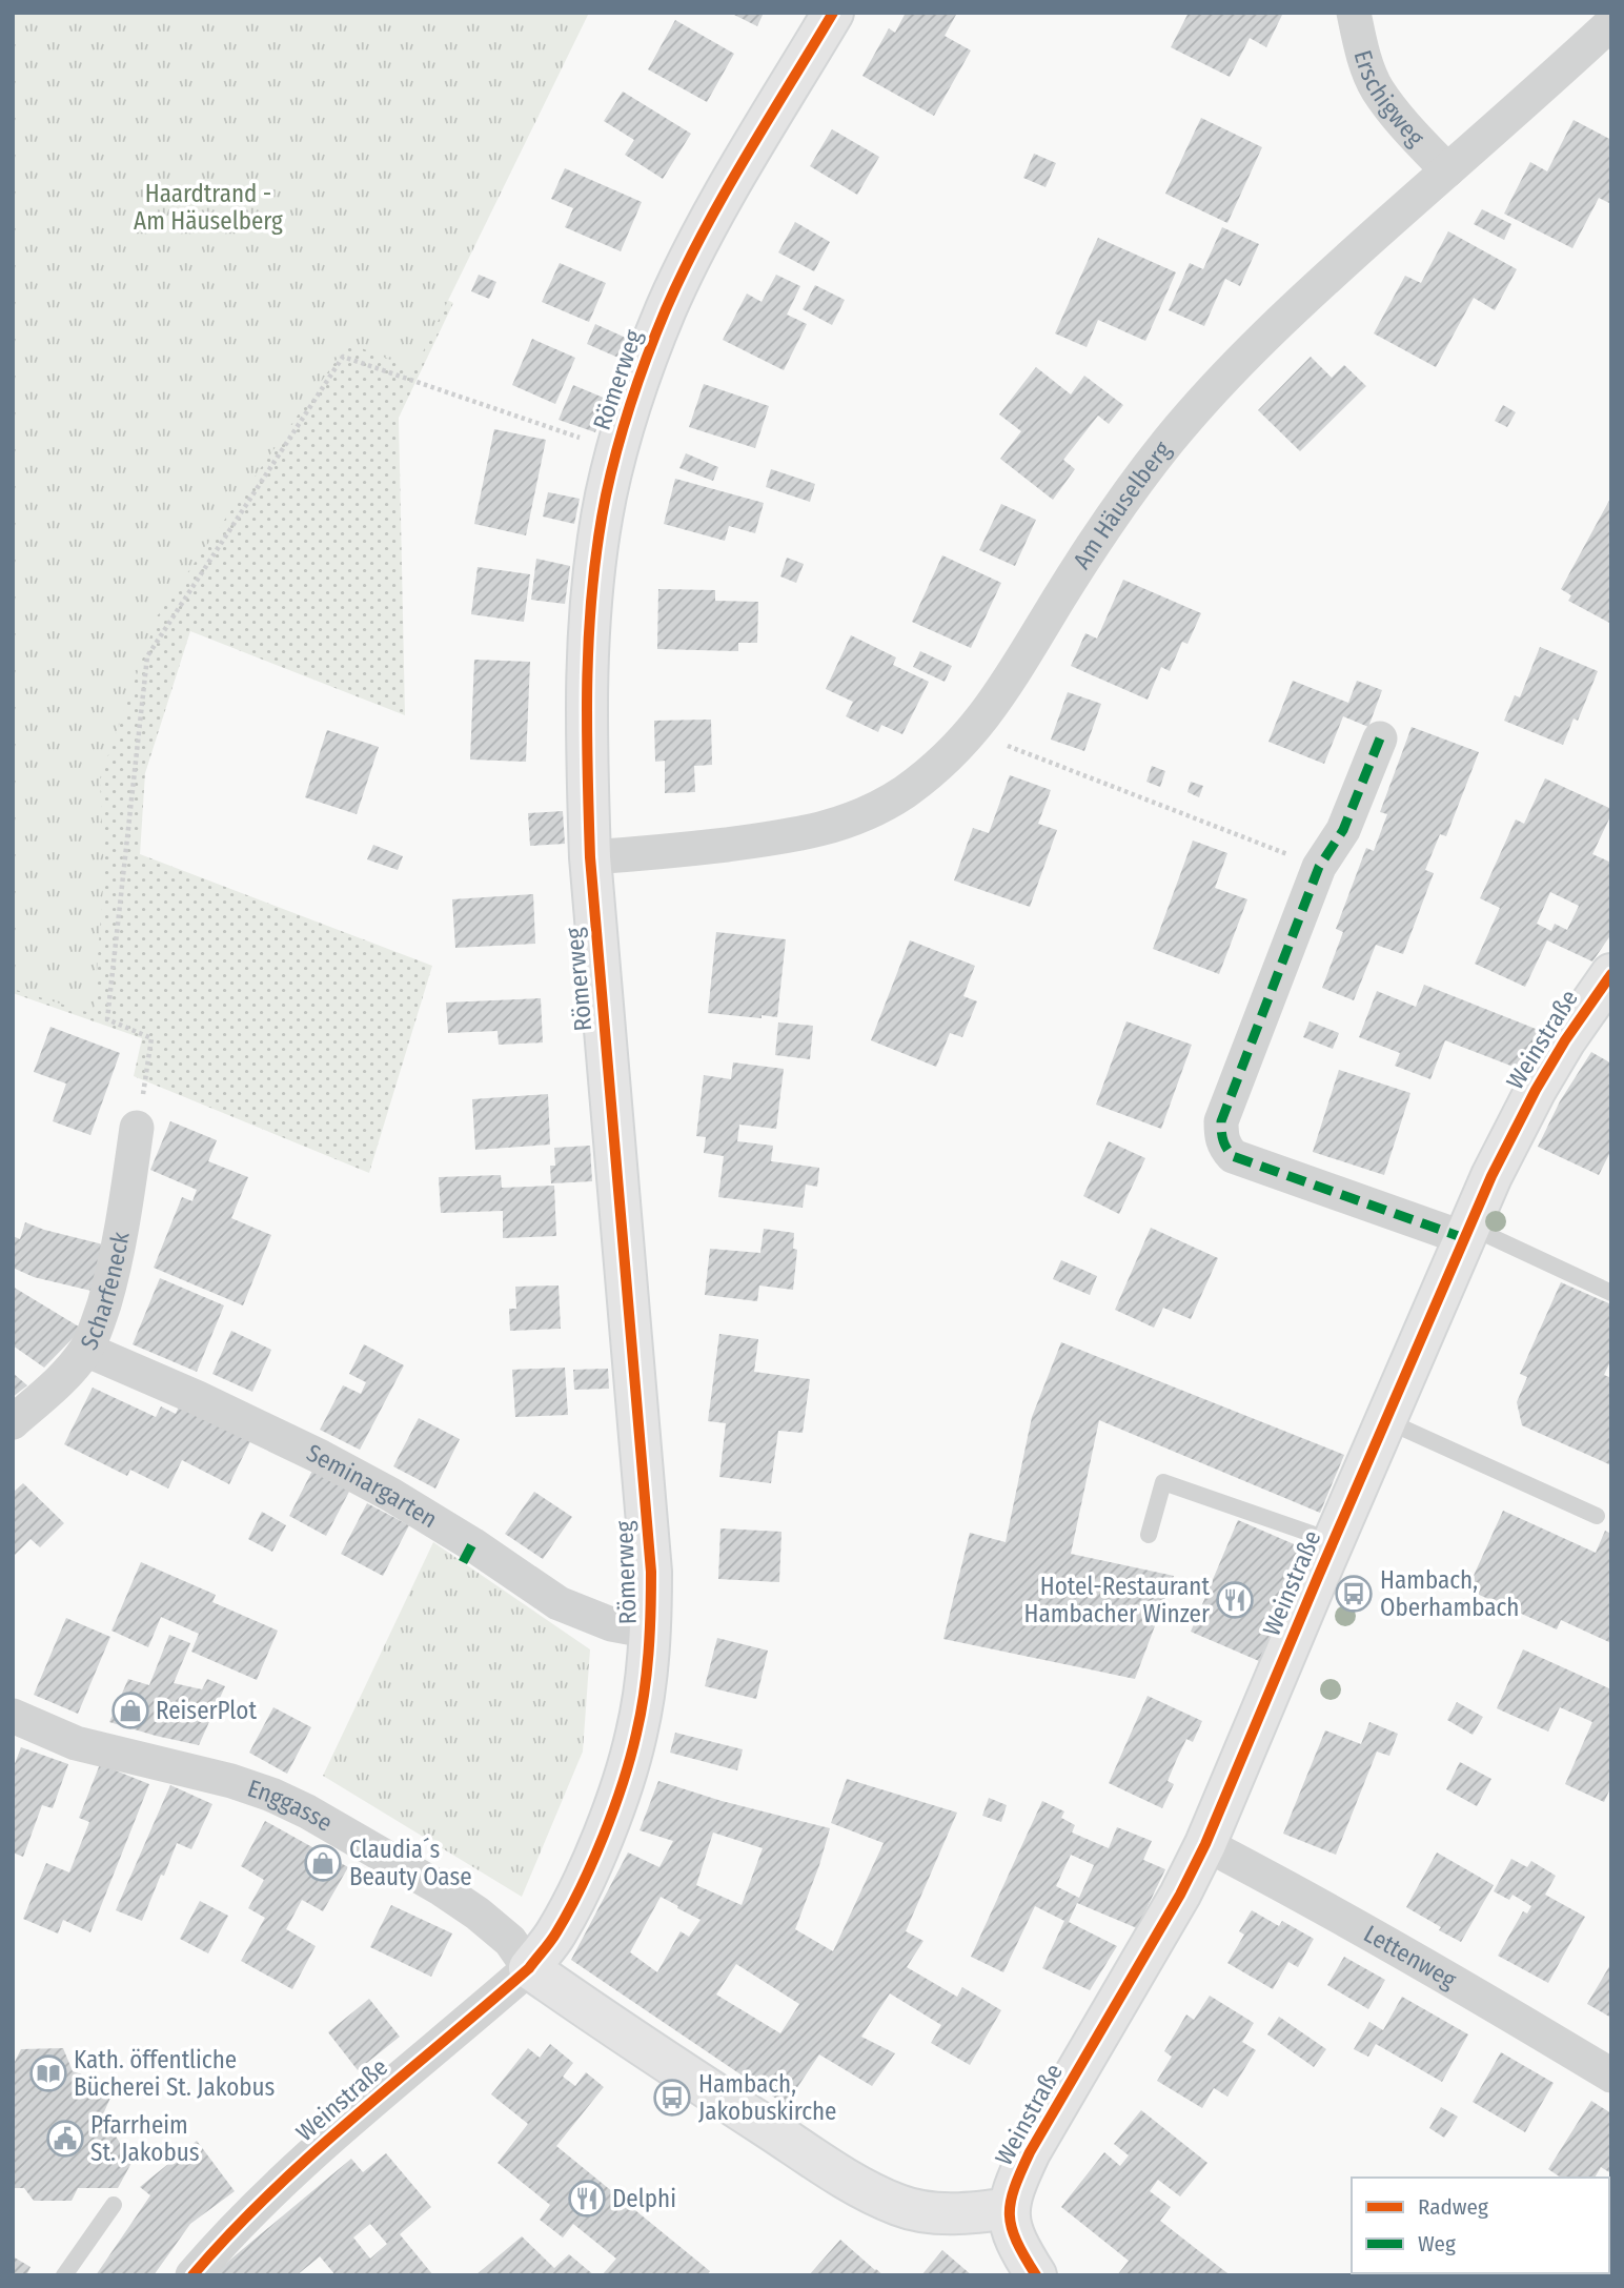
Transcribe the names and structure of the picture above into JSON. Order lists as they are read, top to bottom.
{
  "streets": {
    "street": [
      "Erschigweg",
      "Römerweg",
      "Am Häuselberg",
      "Weinstraße",
      "Scharfeneck",
      "Seminargarten",
      "Enggasse",
      "Lettenweg"
    ]
  },
  "crossings": [
    ["Erschigweg", "Am Häuselberg"],
    ["Römerweg", "Am Häuselberg"],
    ["Römerweg", "Weinstraße"],
    ["Römerweg", "Seminargarten"],
    ["Römerweg", "Enggasse"],
    ["Weinstraße", "Enggasse"],
    ["Weinstraße", "Lettenweg"],
    ["Scharfeneck", "Seminargarten"]
  ],
  "parks": ["Haardtrand - Am Häuselberg"],
  "places": {
    "bus stop": ["Hambach, Oberhambach", "Hambach, Jakobuskirche"],
    "restaurant": ["Hotel-Restaurant Hambacher Winzer", "Delphi"],
    "shop": ["ReiserPlot", "Claudia´s Beauty Oase"],
    "library": ["Kath. öffentliche Bücherei St. Jakobus"],
    "public building": ["Pfarrheim St. Jakobus"]
  },
  "legend": ["Radweg", "Weg"]
}
